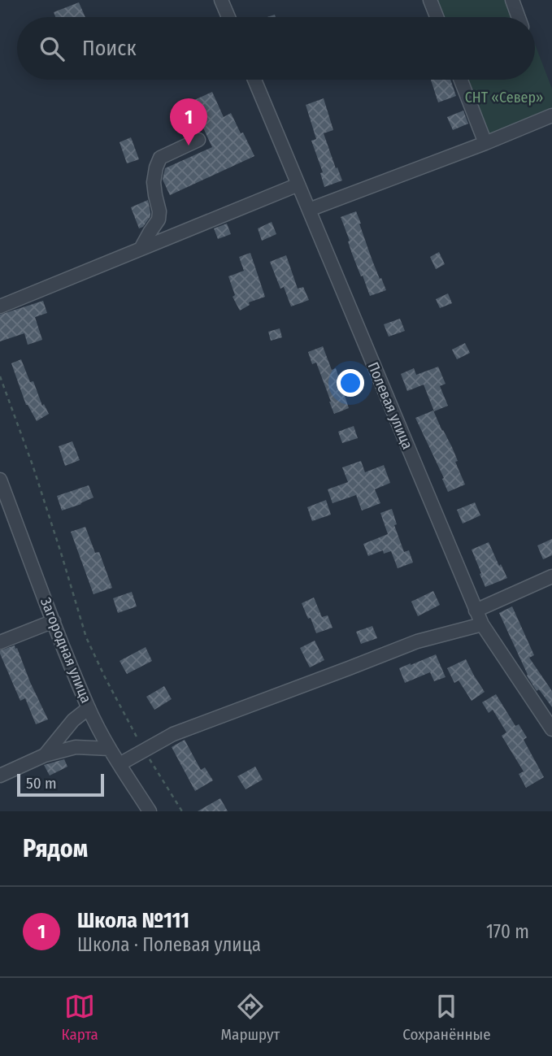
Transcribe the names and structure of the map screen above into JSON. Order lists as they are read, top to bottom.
{
  "streets": {
    "street": ["Полевая улица", "Загородная улица"]
  },
  "parks": ["СНТ «Север»"],
  "scale_bar": "50 m",
  "page": {
    "search": "Поиск",
    "pins": "1",
    "scale": "50 m",
    "heading": "Рядом",
    "list": [
      {
        "mark": "1",
        "name": "Школа №111",
        "note": "Школа · Полевая улица",
        "value": "170 m"
      }
    ],
    "nav": ["Карта", "Маршрут", "Сохранённые"]
  }
}
